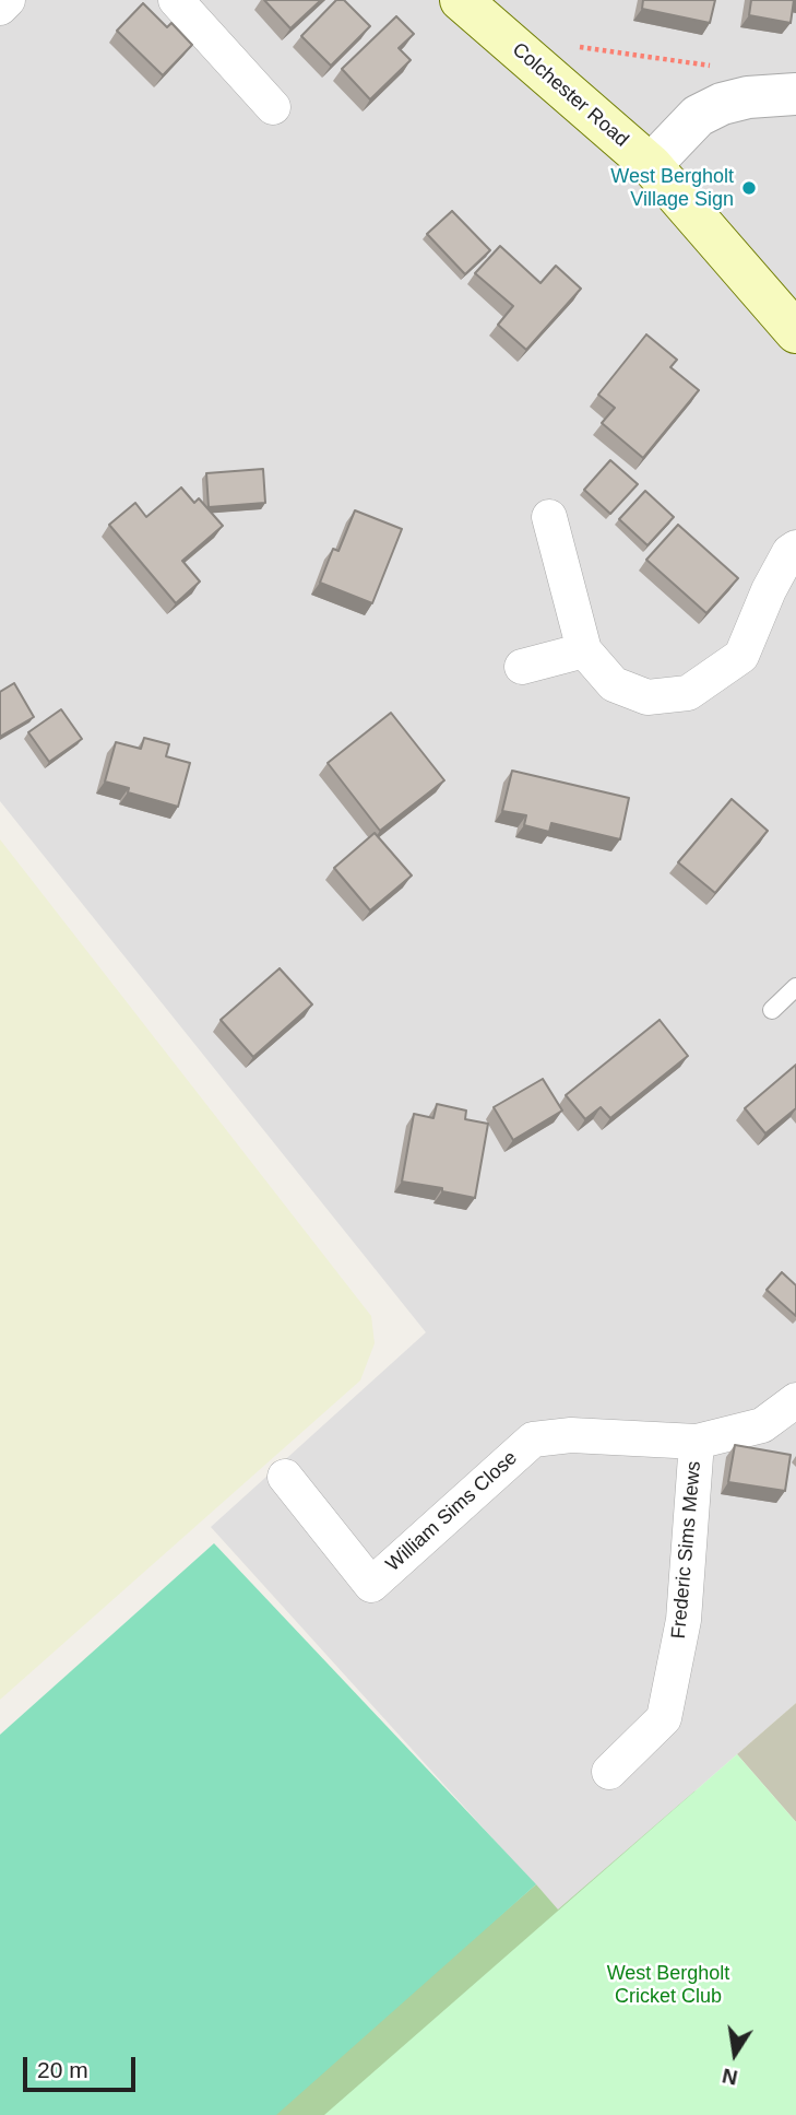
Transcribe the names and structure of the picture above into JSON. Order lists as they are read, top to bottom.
{
  "streets": {
    "main road": ["Colchester Road"],
    "street": ["William Sims Close", "Frederic Sims Mews"]
  },
  "crossings": [
    ["William Sims Close", "Frederic Sims Mews"]
  ],
  "parks": ["West Bergholt Cricket Club"],
  "places": ["West Bergholt Village Sign"],
  "scale_bar": "20 m",
  "north": "bottom"
}
